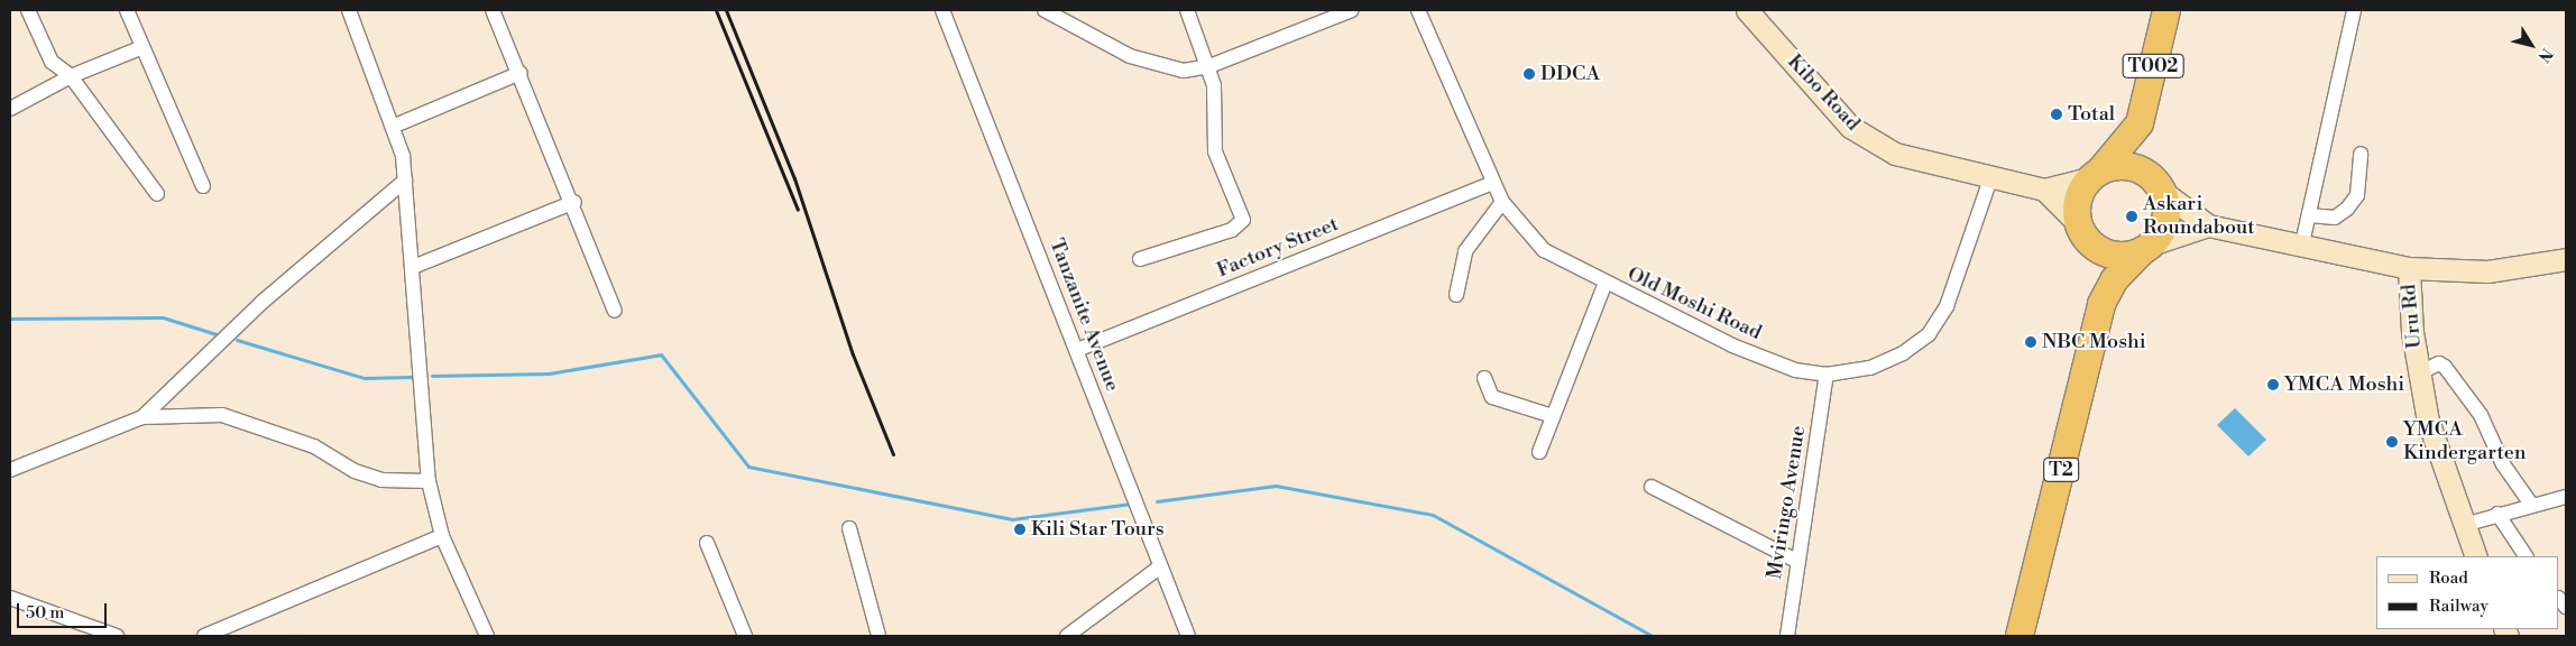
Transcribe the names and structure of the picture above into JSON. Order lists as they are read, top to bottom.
{
  "streets": {
    "highway": ["T002", "T2"],
    "main road": ["Kibo Road", "Uru Rd"],
    "street": [
      "Factory Street",
      "Old Moshi Road",
      "Tanzanite Avenue",
      "Mviringo Avenue"
    ]
  },
  "crossings": [
    ["T002", "T2"],
    ["Kibo Road", "Old Moshi Road"],
    ["Kibo Road", "T2"],
    ["Factory Street", "Old Moshi Road"],
    ["Factory Street", "Tanzanite Avenue"],
    ["Old Moshi Road", "Mviringo Avenue"]
  ],
  "places": [
    "DDCA",
    "Total",
    "Askari Roundabout",
    "NBC Moshi",
    "YMCA Moshi",
    "YMCA Kindergarten",
    "Kili Star Tours"
  ],
  "legend": ["Road", "Railway"],
  "scale_bar": "50 m",
  "north": "bottom right"
}
